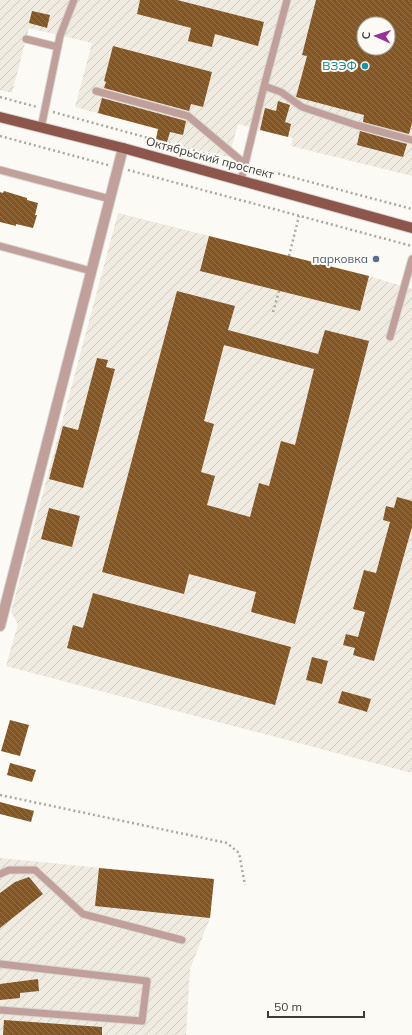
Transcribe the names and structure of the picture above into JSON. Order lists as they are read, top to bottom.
{
  "streets": {
    "main road": ["Октябрьский проспект"]
  },
  "places": ["ВЗЭФ", "парковка"],
  "scale_bar": "50 m",
  "north": "left"
}
